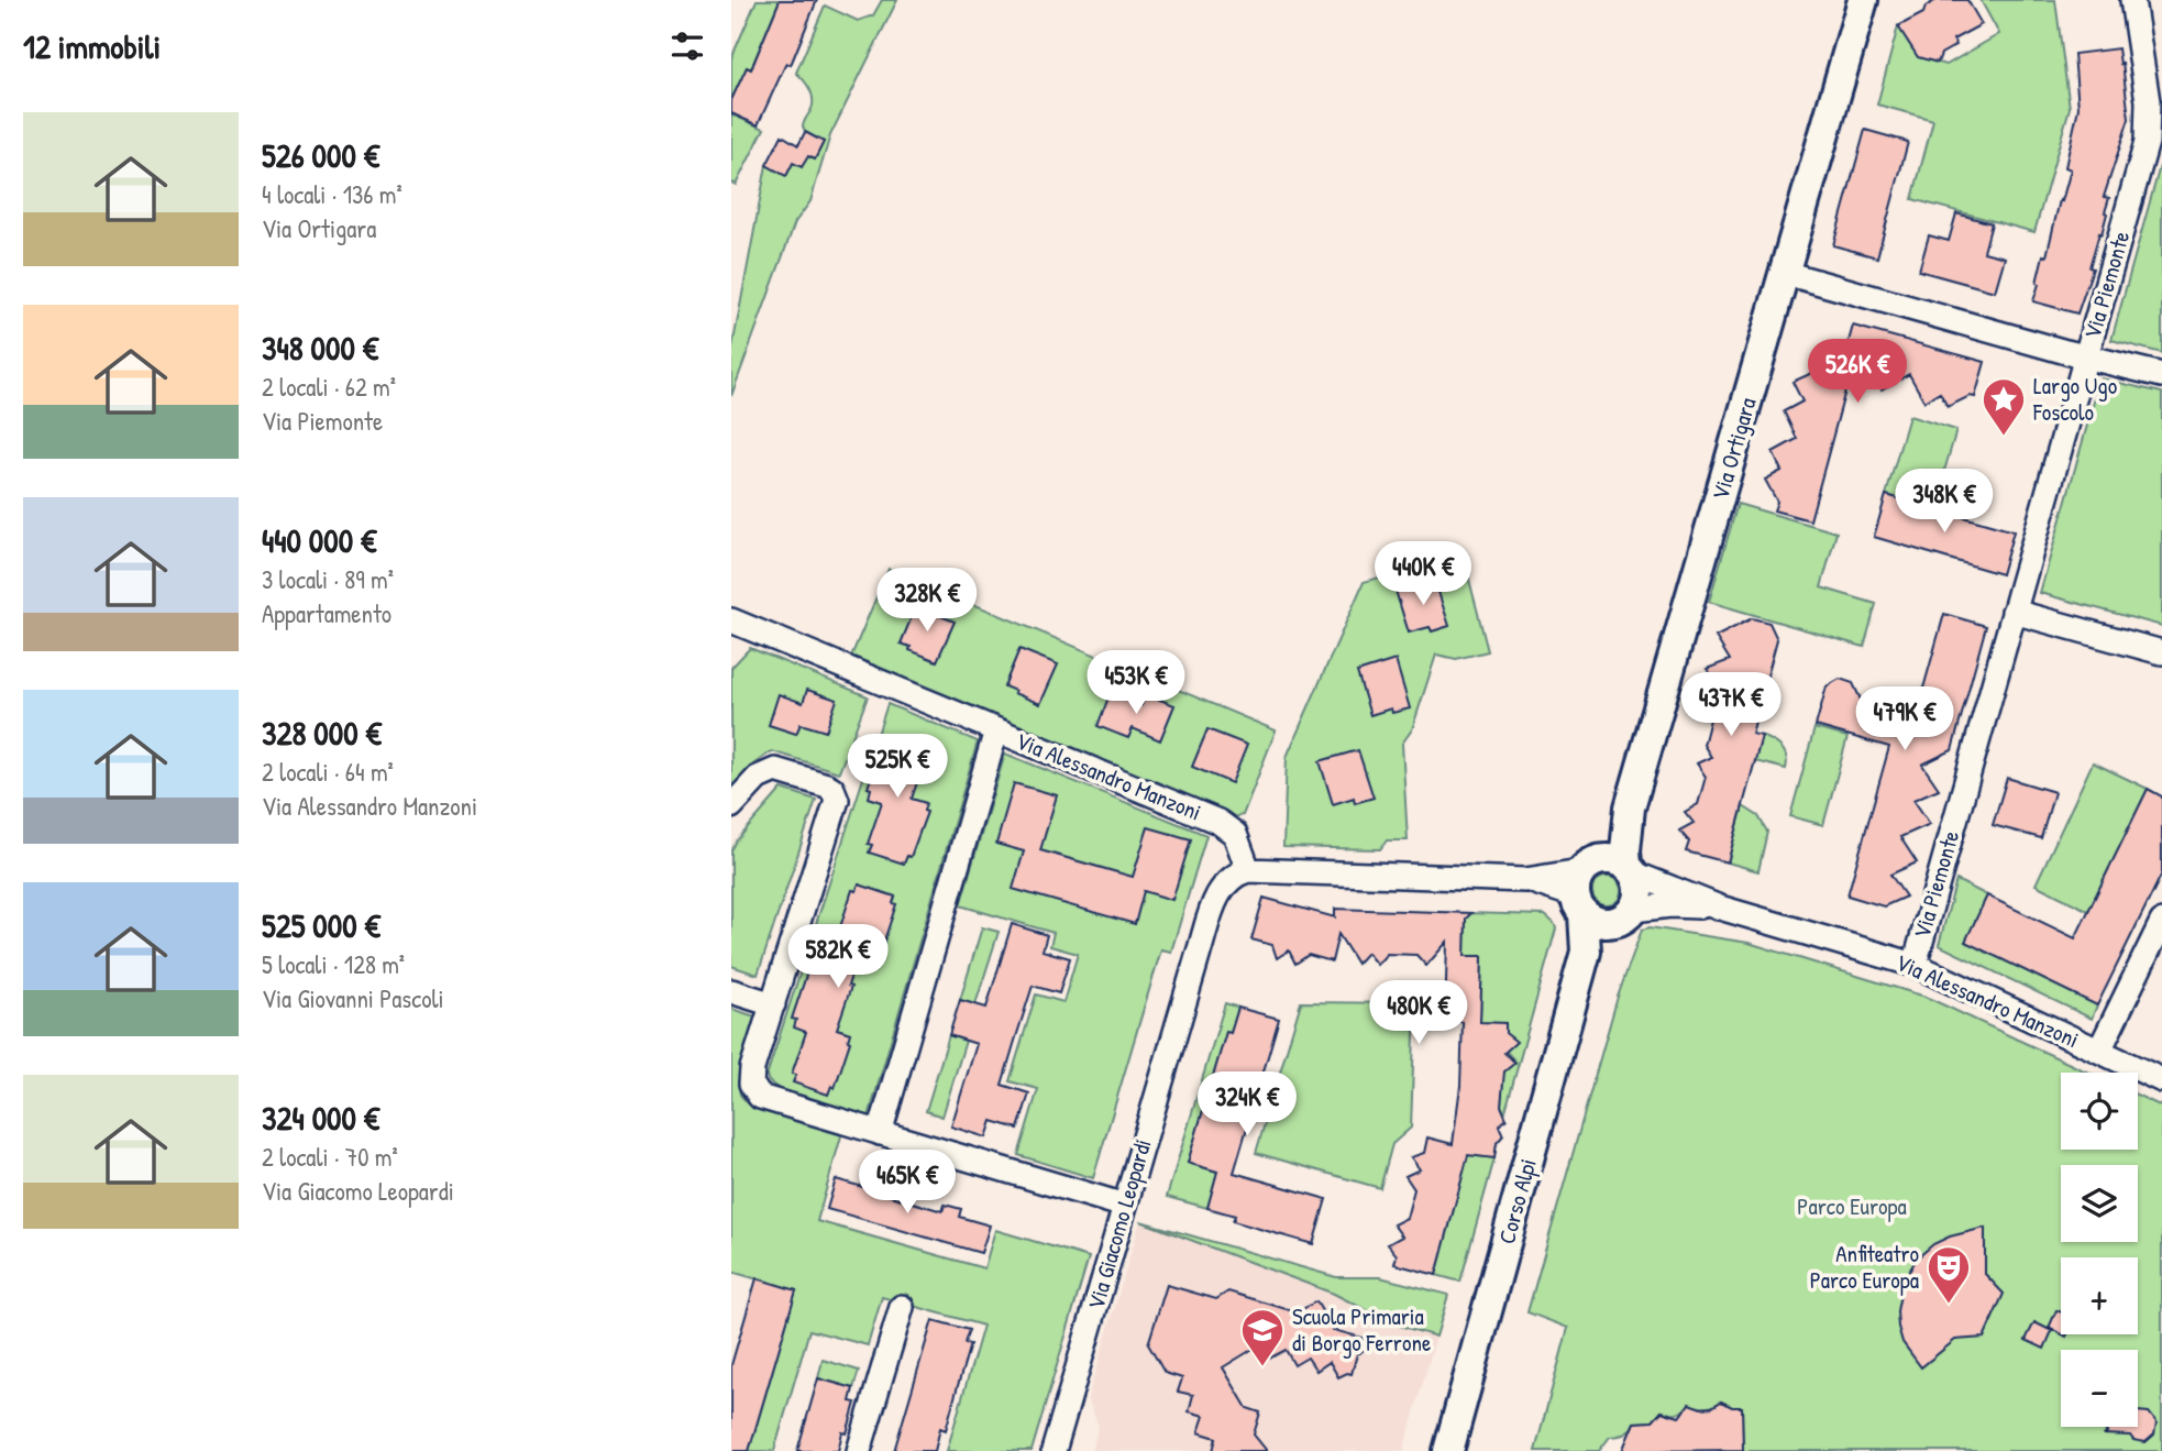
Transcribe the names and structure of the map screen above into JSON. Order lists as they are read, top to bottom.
{
  "streets": {
    "street": [
      "Via Piemonte",
      "Via Ortigara",
      "Via Alessandro Manzoni",
      "Corso Alpi",
      "Via Giacomo Leopardi"
    ]
  },
  "crossings": [
    ["Via Piemonte", "Via Alessandro Manzoni"],
    ["Via Ortigara", "Via Alessandro Manzoni"],
    ["Via Ortigara", "Corso Alpi"],
    ["Via Alessandro Manzoni", "Corso Alpi"],
    ["Via Alessandro Manzoni", "Via Giacomo Leopardi"]
  ],
  "parks": ["Parco Europa"],
  "places": {
    "place": ["Largo Ugo Foscolo"],
    "theatre": ["Anfiteatro Parco Europa"],
    "school or university": ["Scuola Primaria di Borgo Ferrone"]
  },
  "page": {
    "heading": "12 immobili",
    "list": [
      {
        "name": "526 000 €",
        "note": "4 locali · 136 m² · Via Ortigara"
      },
      {
        "name": "348 000 €",
        "note": "2 locali · 62 m² · Via Piemonte"
      },
      {
        "name": "440 000 €",
        "note": "3 locali · 89 m² · Appartamento"
      },
      {
        "name": "328 000 €",
        "note": "2 locali · 64 m² · Via Alessandro Manzoni"
      },
      {
        "name": "525 000 €",
        "note": "5 locali · 128 m² · Via Giovanni Pascoli"
      },
      {
        "name": "324 000 €",
        "note": "2 locali · 70 m² · Via Giacomo Leopardi"
      }
    ],
    "price": [
      "526K €",
      "348K €",
      "440K €",
      "328K €",
      "453K €",
      "437K €",
      "479K €",
      "525K €",
      "582K €",
      "480K €",
      "324K €",
      "465K €"
    ],
    "map_buttons": ["+", "−"]
  }
}
